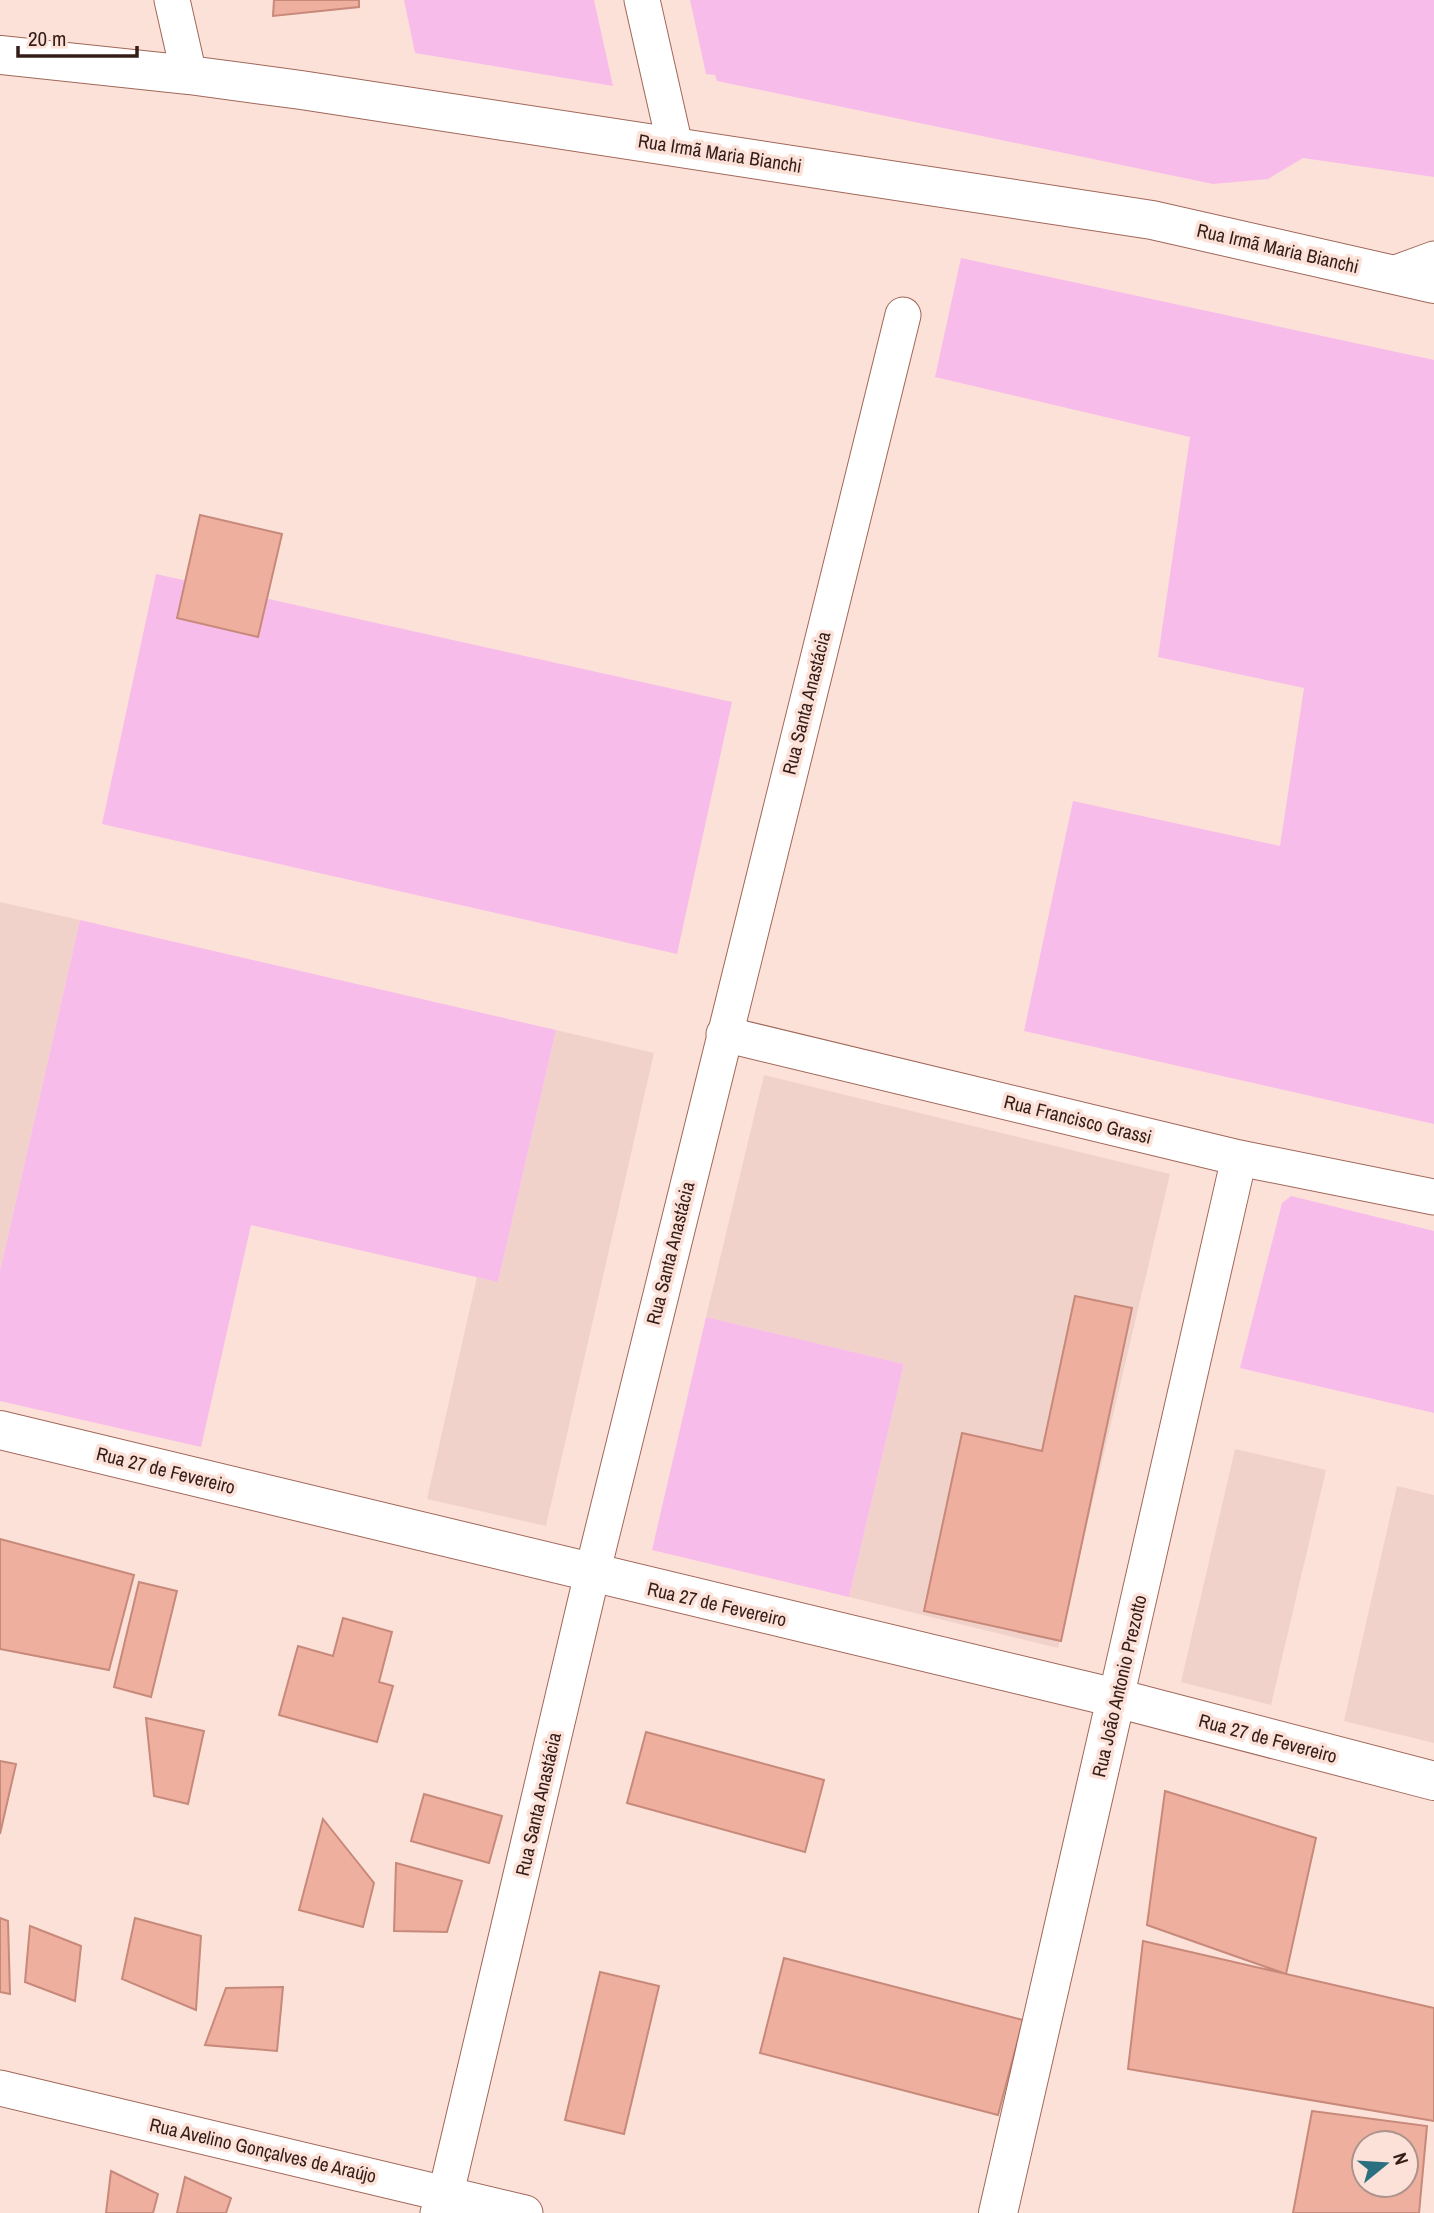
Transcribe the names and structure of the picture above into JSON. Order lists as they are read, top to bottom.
{
  "streets": {
    "street": [
      "Rua Irmã Maria Bianchi",
      "Rua Santa Anastácia",
      "Rua Francisco Grassi",
      "Rua 27 de Fevereiro",
      "Rua João Antonio Prezotto",
      "Rua Avelino Gonçalves de Araújo"
    ]
  },
  "crossings": [
    ["Rua Santa Anastácia", "Rua Francisco Grassi"],
    ["Rua Santa Anastácia", "Rua 27 de Fevereiro"],
    ["Rua Santa Anastácia", "Rua Avelino Gonçalves de Araújo"],
    ["Rua Francisco Grassi", "Rua João Antonio Prezotto"],
    ["Rua 27 de Fevereiro", "Rua João Antonio Prezotto"]
  ],
  "scale_bar": "20 m",
  "north": "right"
}
